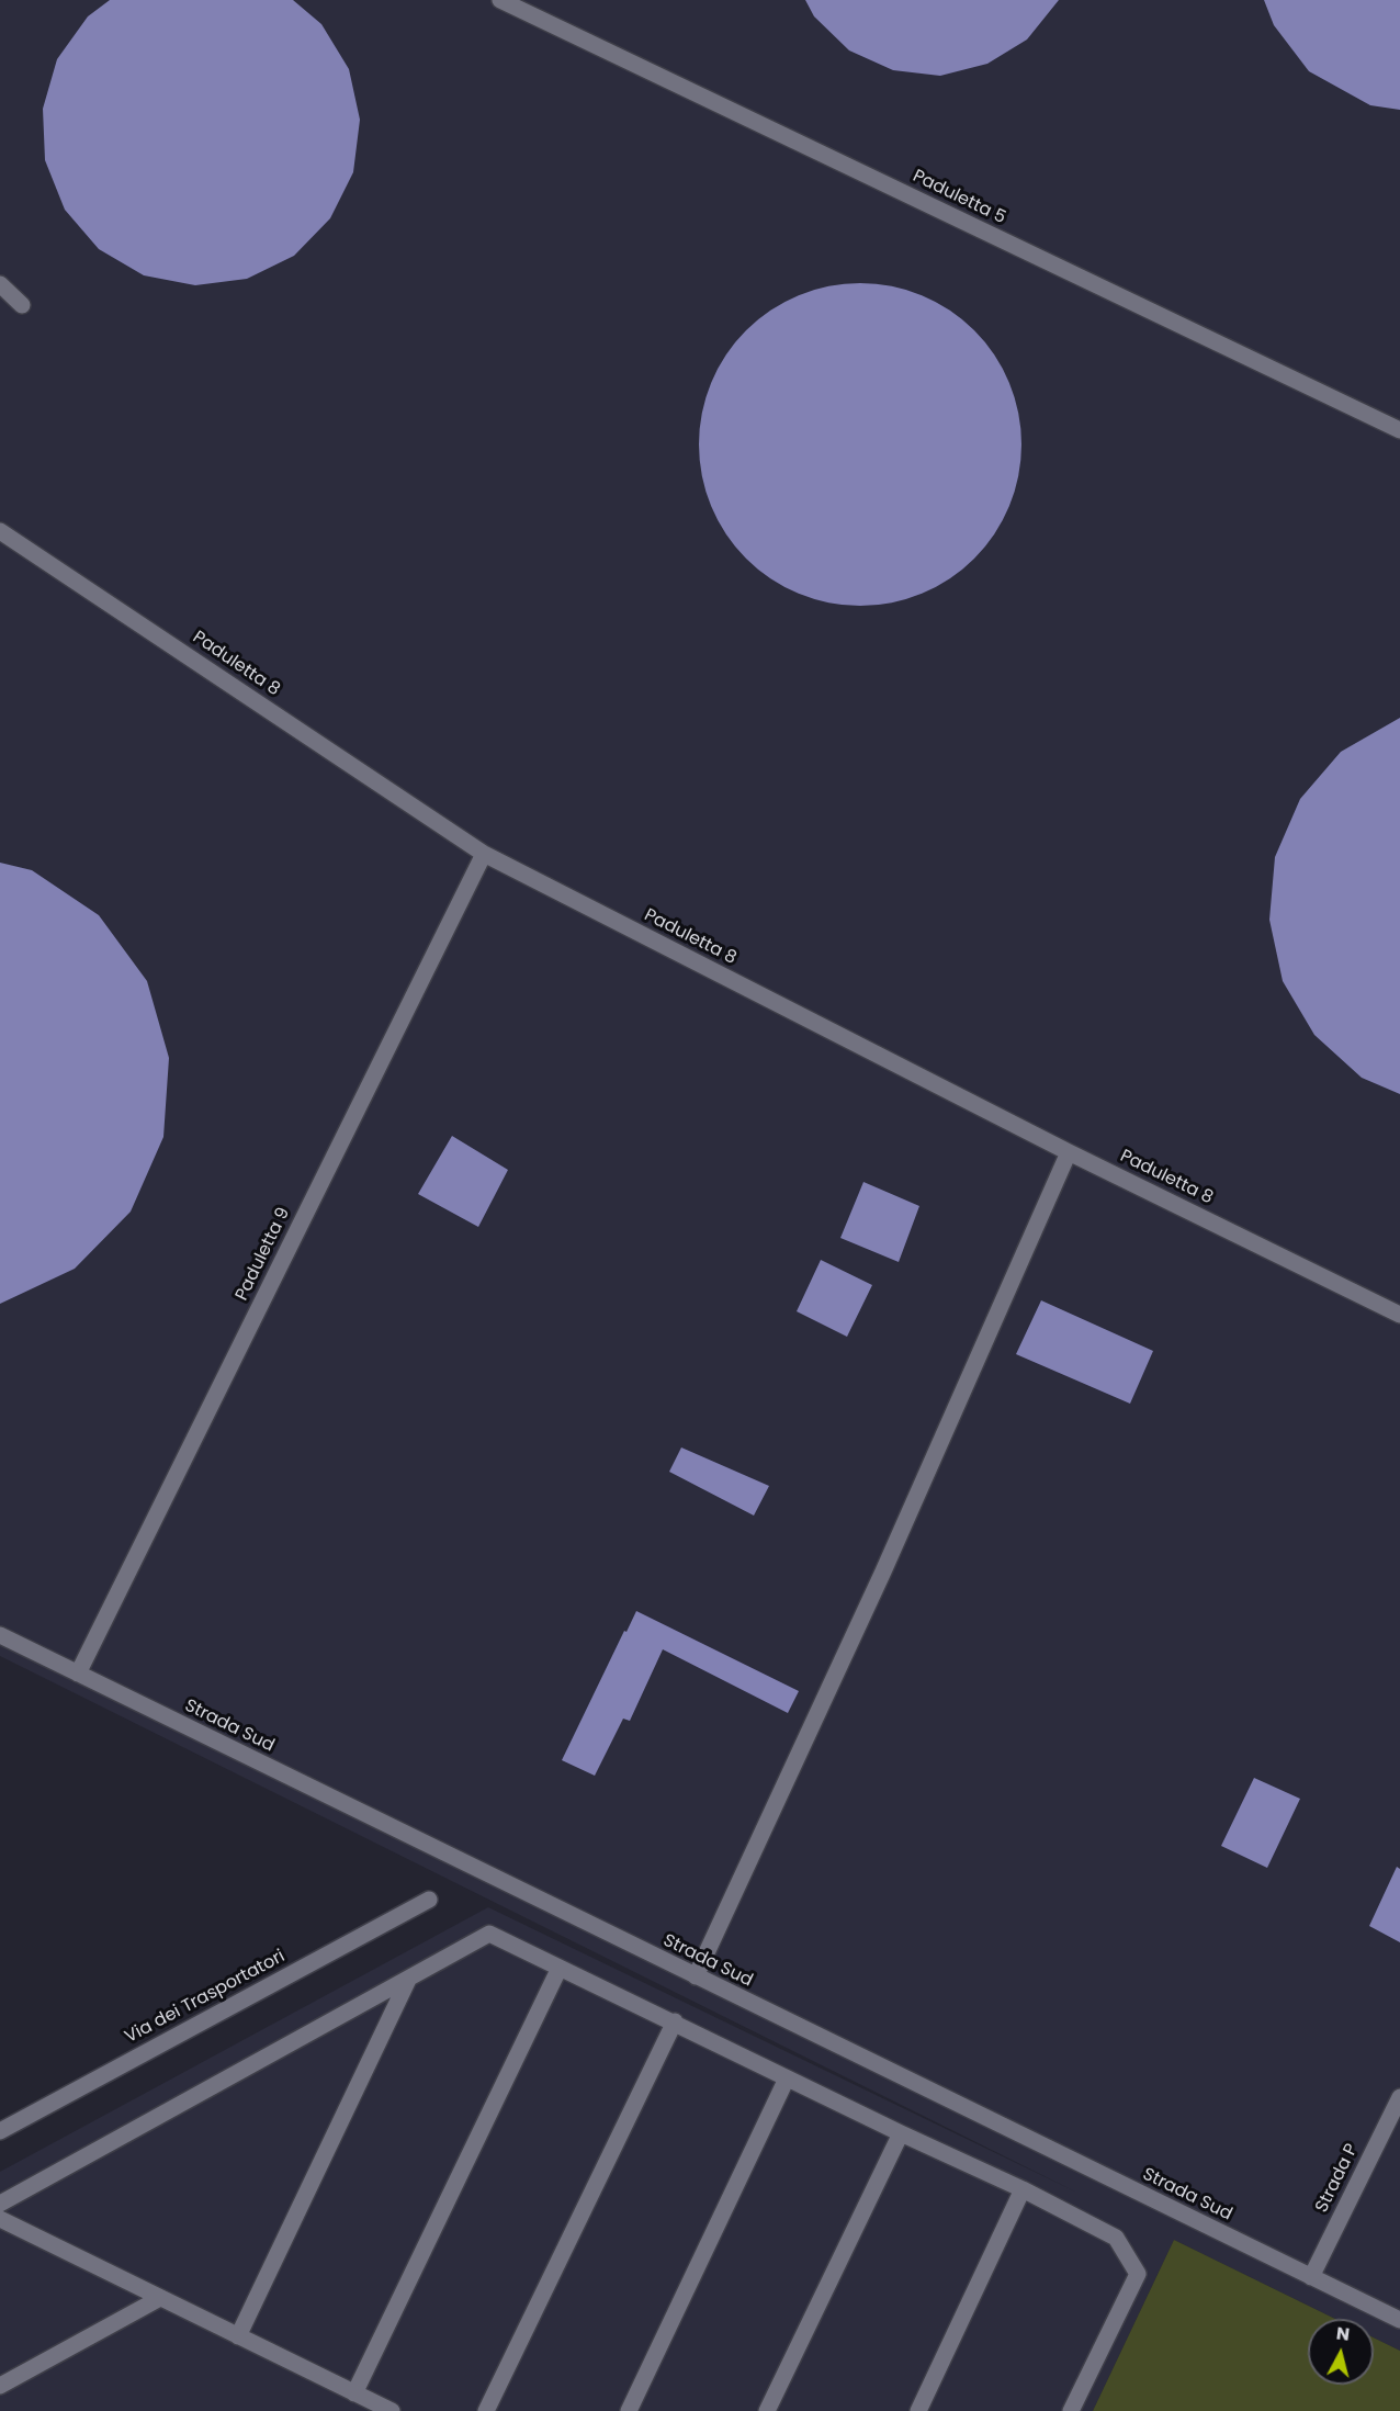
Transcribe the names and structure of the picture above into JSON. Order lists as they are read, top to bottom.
{
  "streets": {
    "street": [
      "Paduletta 5",
      "Paduletta 8",
      "Paduletta 9",
      "Strada Sud",
      "Via dei Trasportatori",
      "Strada P"
    ]
  },
  "crossings": [
    ["Paduletta 8", "Paduletta 9"],
    ["Paduletta 9", "Strada Sud"],
    ["Strada Sud", "Strada P"]
  ],
  "north": "top"
}
